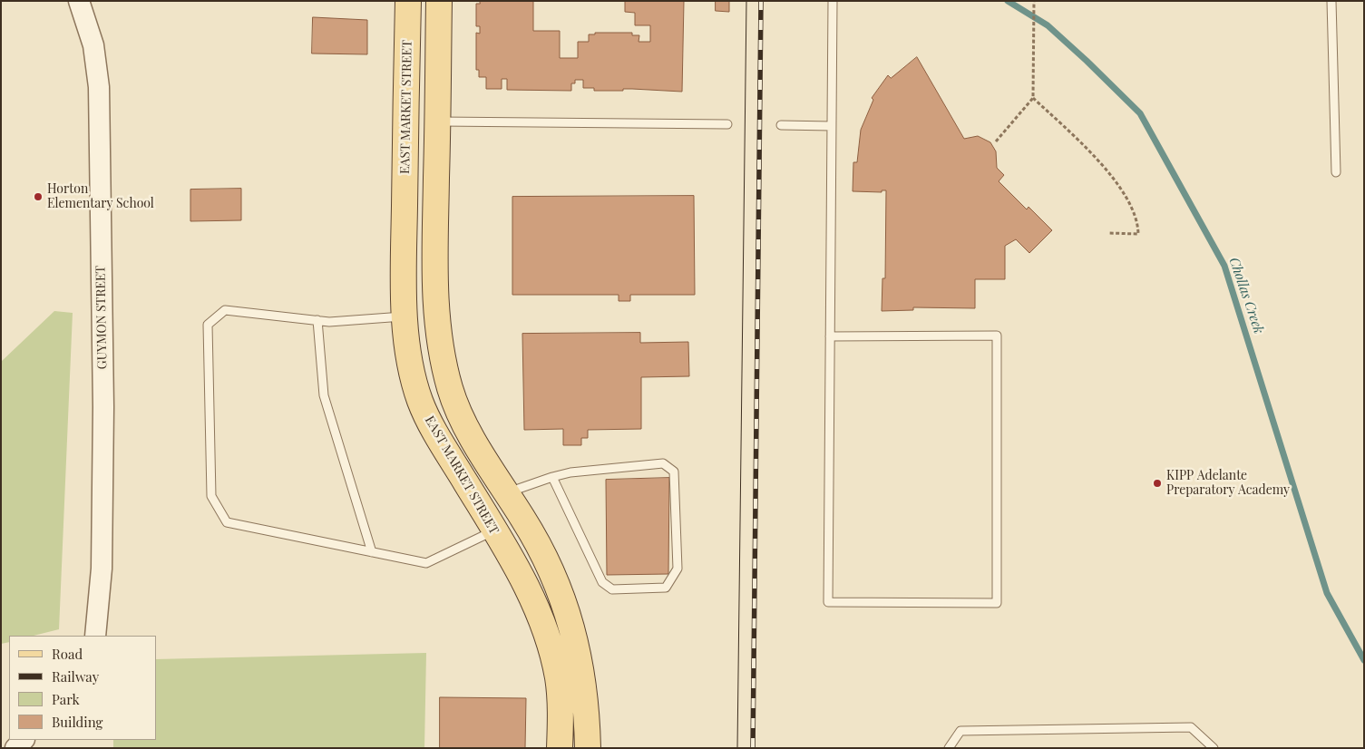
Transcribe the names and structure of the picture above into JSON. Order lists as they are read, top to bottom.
{
  "streets": {
    "main road": ["EAST MARKET STREET"],
    "street": ["GUYMON STREET"]
  },
  "water": ["Chollas Creek"],
  "places": ["Horton Elementary School", "KIPP Adelante Preparatory Academy"],
  "legend": [
    "Road",
    "Railway",
    "Park",
    "Building"
  ]
}
